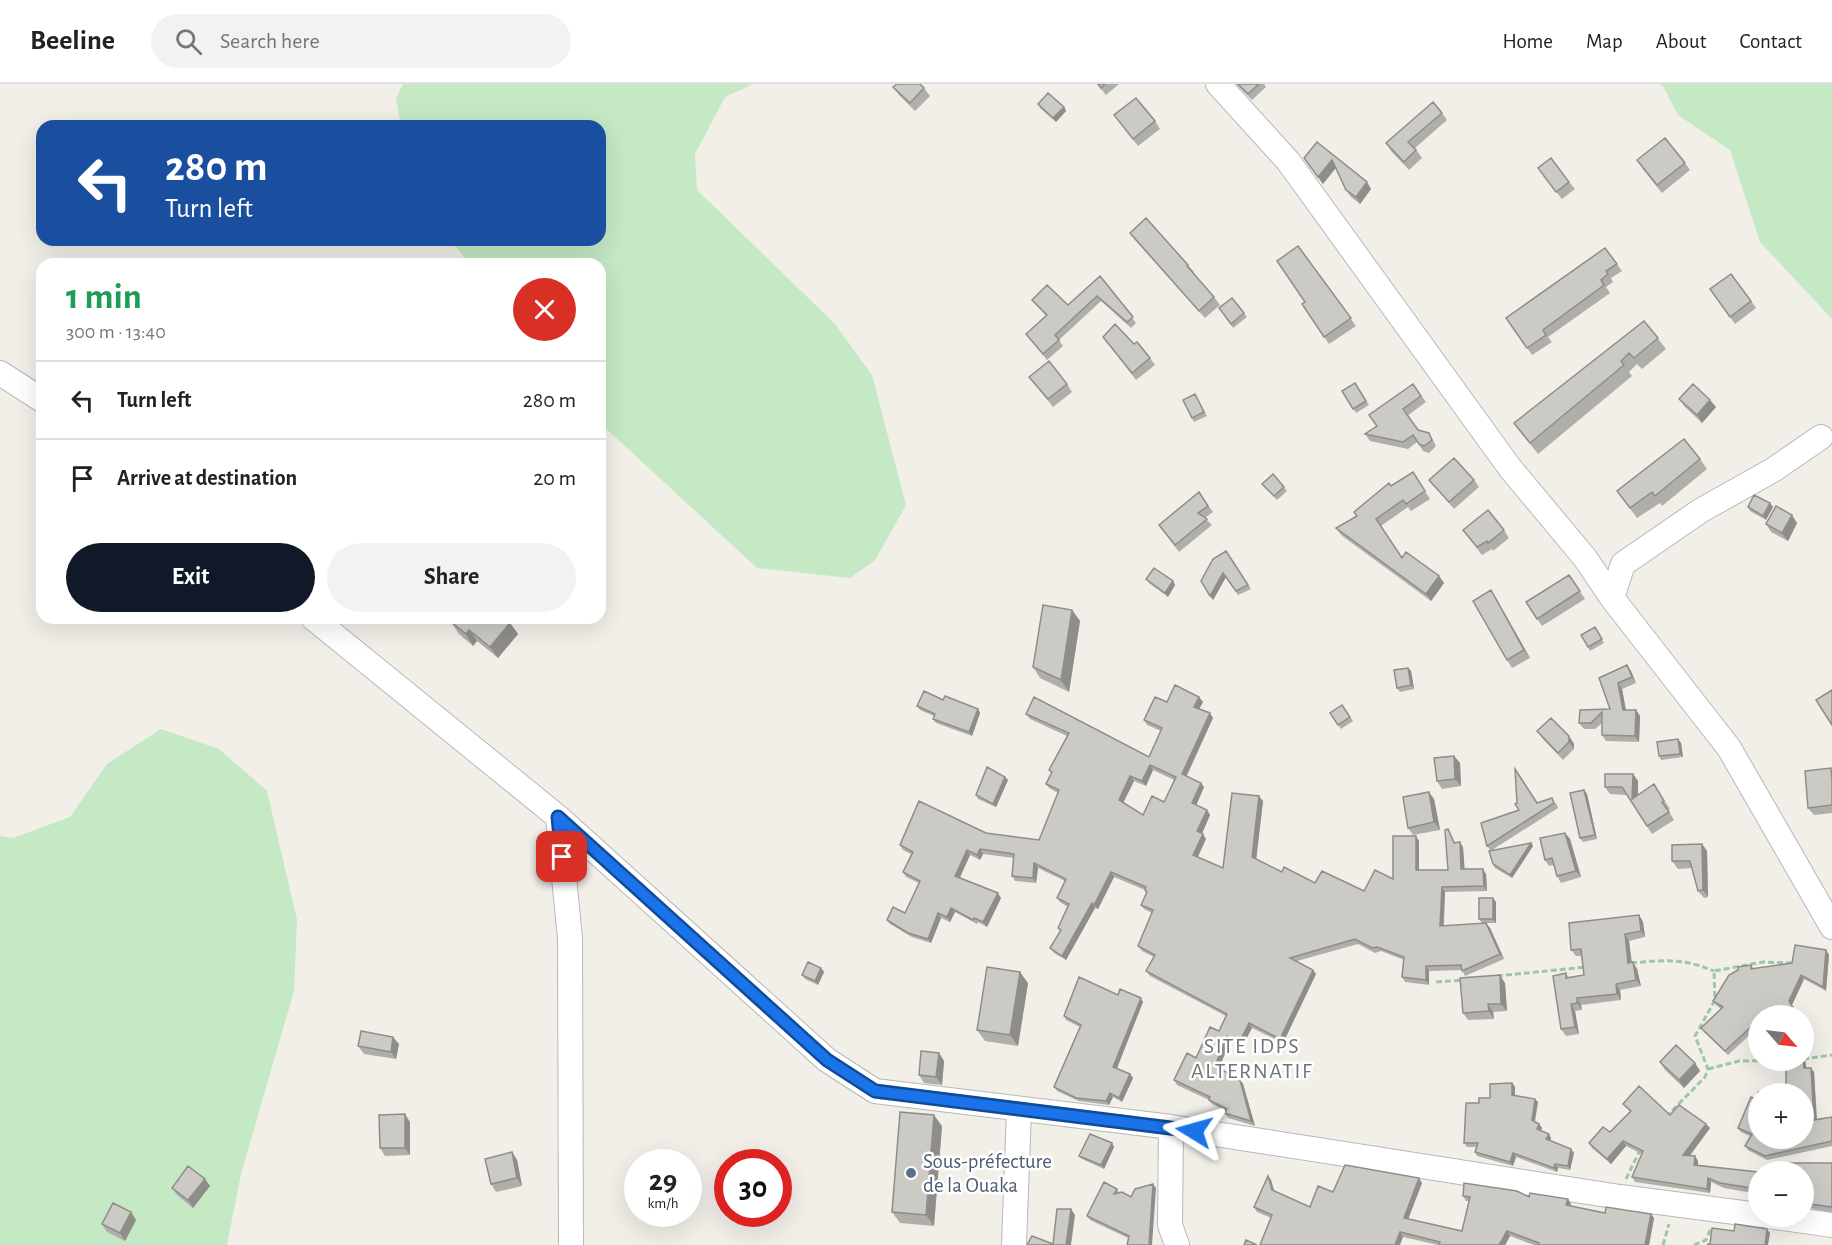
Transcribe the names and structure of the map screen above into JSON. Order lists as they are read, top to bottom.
{
  "districts": ["SITE IDPS ALTERNATIF"],
  "places": ["Sous-préfecture de la Ouaka"],
  "north": "bottom right",
  "page": {
    "header": "Beeline",
    "search": "Search here",
    "nav": [
      "Home",
      "Map",
      "About",
      "Contact"
    ],
    "turn": ["280 m", "Turn left"],
    "heading": ["1 min", "300 m · 13:40"],
    "list": [
      {
        "name": "Turn left",
        "value": "280 m"
      },
      {
        "name": "Arrive at destination",
        "value": "20 m"
      }
    ],
    "buttons": ["Exit", "Share"],
    "map_buttons": ["+", "−"],
    "speed": "29 km/h",
    "limit": "30"
  }
}
